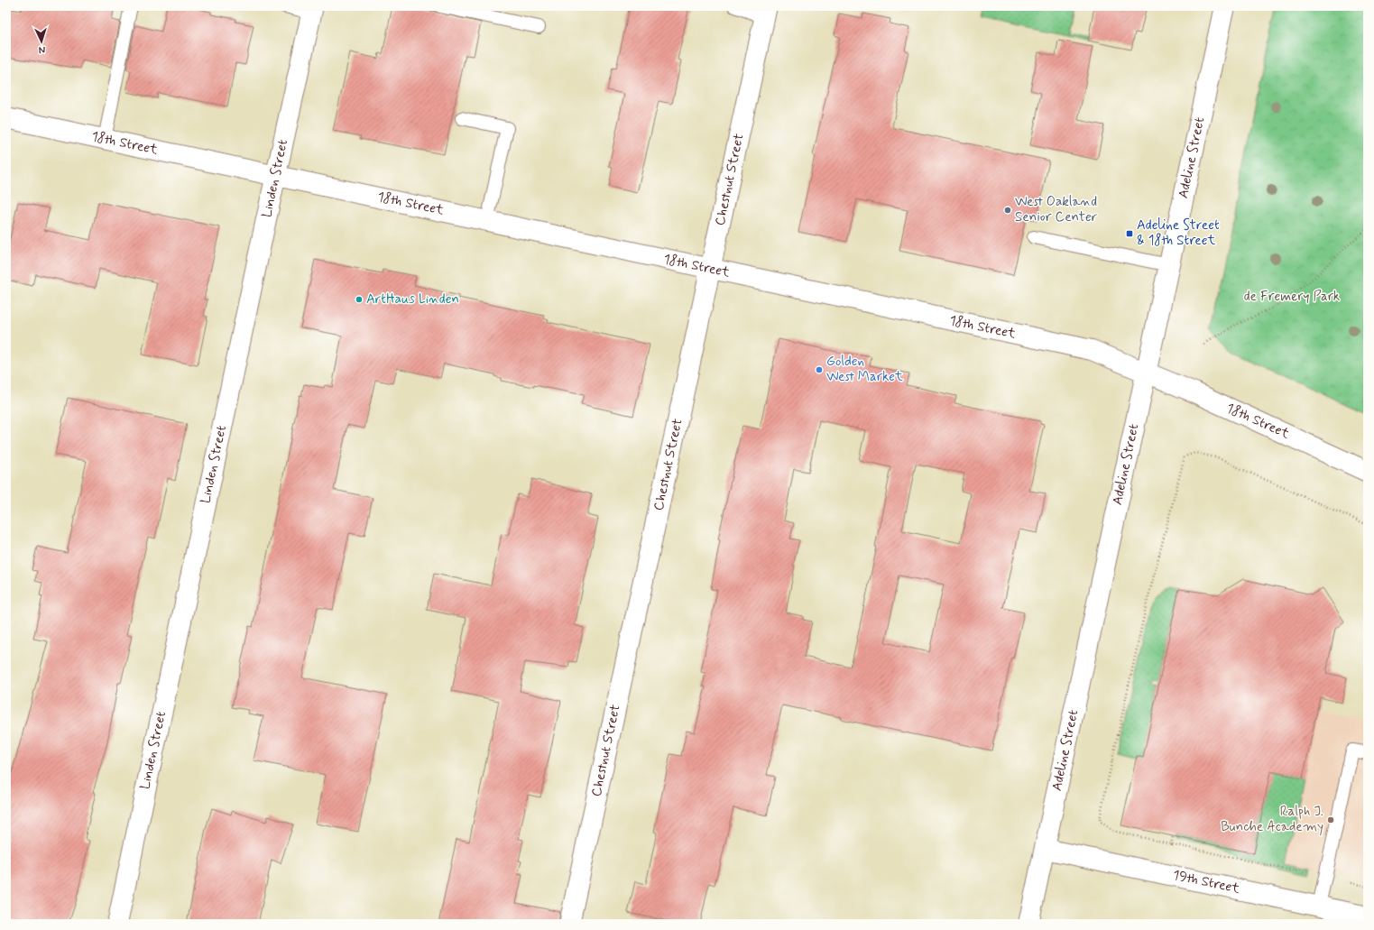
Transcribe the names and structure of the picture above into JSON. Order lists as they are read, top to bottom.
{
  "streets": {
    "street": [
      "18th Street",
      "Adeline Street",
      "Linden Street",
      "Chestnut Street",
      "19th Street"
    ]
  },
  "crossings": [
    ["18th Street", "Adeline Street"],
    ["18th Street", "Linden Street"],
    ["18th Street", "Chestnut Street"],
    ["Adeline Street", "19th Street"]
  ],
  "parks": ["de Fremery Park"],
  "places": {
    "other": [
      "West Oakland Senior Center",
      "ArtHaus Linden",
      "Golden West Market",
      "Ralph J. Bunche Academy"
    ],
    "transit": ["Adeline Street & 18th Street"]
  },
  "north": "bottom"
}
